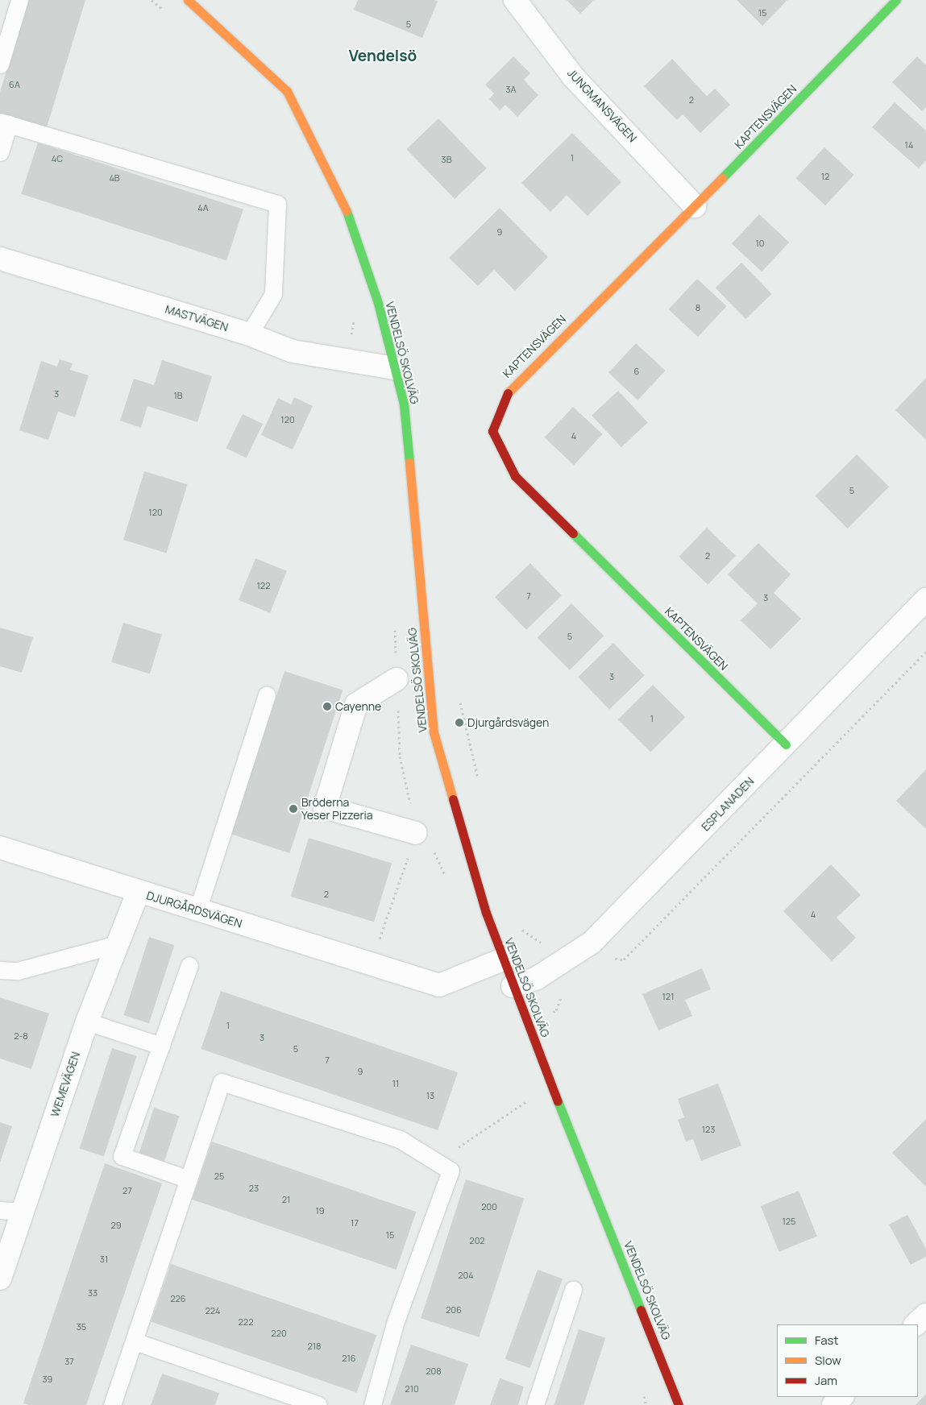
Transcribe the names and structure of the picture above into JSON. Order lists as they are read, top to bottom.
{
  "streets": {
    "street": [
      "JUNGMANSVÄGEN",
      "KAPTENSVÄGEN",
      "MASTVÄGEN",
      "VENDELSÖ SKOLVÄG",
      "ESPLANADEN",
      "DJURGÅRDSVÄGEN",
      "WEMEVÄGEN"
    ]
  },
  "crossings": [
    ["JUNGMANSVÄGEN", "KAPTENSVÄGEN"],
    ["KAPTENSVÄGEN", "ESPLANADEN"],
    ["MASTVÄGEN", "VENDELSÖ SKOLVÄG"],
    ["VENDELSÖ SKOLVÄG", "ESPLANADEN"],
    ["VENDELSÖ SKOLVÄG", "DJURGÅRDSVÄGEN"],
    ["DJURGÅRDSVÄGEN", "WEMEVÄGEN"]
  ],
  "districts": ["Vendelsö"],
  "places": ["Cayenne", "Djurgårdsvägen", "Bröderna Yeser Pizzeria"],
  "house_numbers": [
    "15",
    "5",
    "6A",
    "3A",
    "2",
    "14",
    "1",
    "4C",
    "3B",
    "12",
    "4B",
    "4A",
    "9",
    "10",
    "8",
    "6",
    "3",
    "1B",
    "120",
    "4",
    "5",
    "120",
    "2",
    "122",
    "7",
    "3",
    "5",
    "3",
    "1",
    "2",
    "4",
    "121",
    "1",
    "2-8",
    "3",
    "5",
    "7",
    "9",
    "11",
    "13",
    "123",
    "25",
    "23",
    "27",
    "21",
    "200",
    "19",
    "125",
    "17",
    "29",
    "15",
    "202",
    "31",
    "204",
    "33",
    "226",
    "206",
    "224",
    "222",
    "35",
    "220",
    "218",
    "216",
    "37",
    "208",
    "39",
    "210"
  ],
  "legend": ["Fast", "Slow", "Jam"]
}
